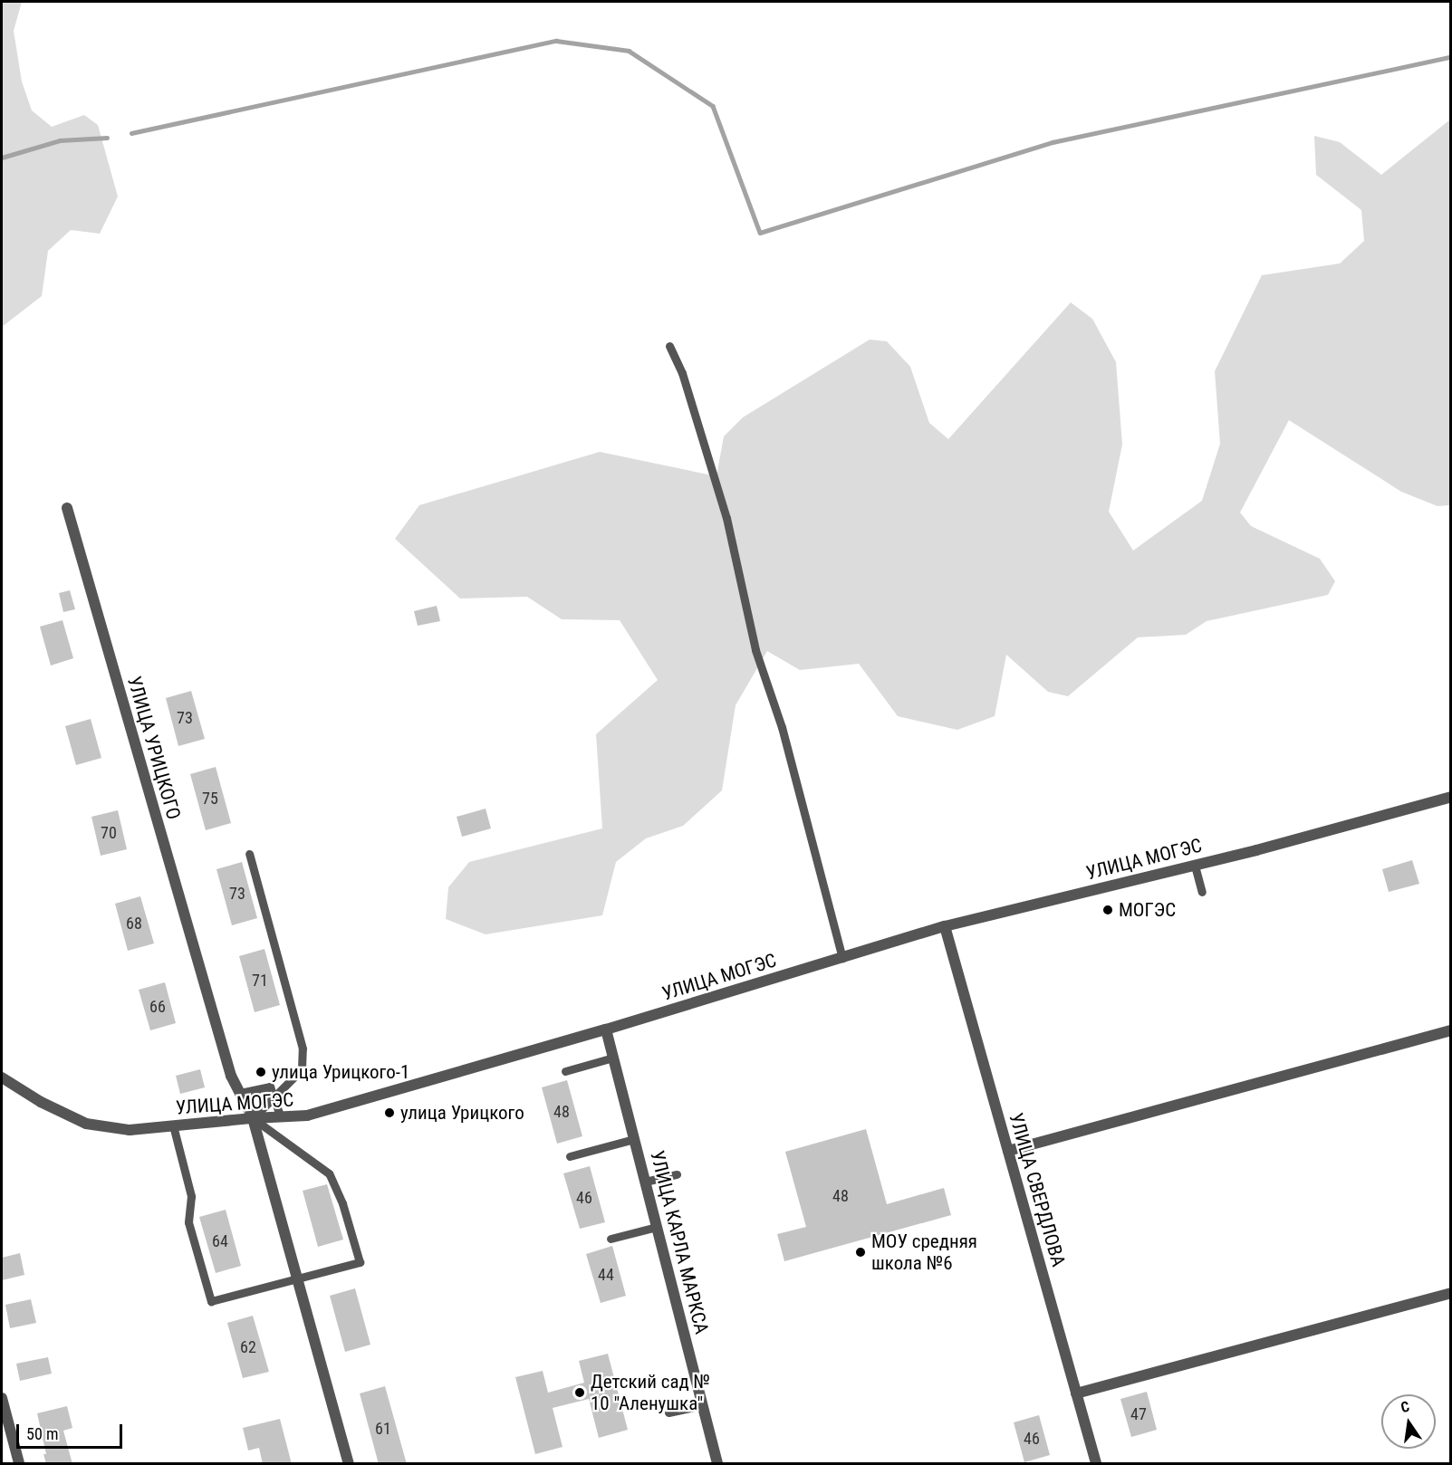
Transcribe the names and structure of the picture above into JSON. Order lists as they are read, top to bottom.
{
  "streets": {
    "street": [
      "УЛИЦА УРИЦКОГО",
      "УЛИЦА МОГЭС",
      "УЛИЦА СВЕРДЛОВА",
      "УЛИЦА КАРЛА МАРКСА"
    ]
  },
  "crossings": [
    ["УЛИЦА УРИЦКОГО", "УЛИЦА МОГЭС"],
    ["УЛИЦА МОГЭС", "УЛИЦА СВЕРДЛОВА"],
    ["УЛИЦА МОГЭС", "УЛИЦА КАРЛА МАРКСА"]
  ],
  "places": [
    "МОГЭС",
    "улица Урицкого-1",
    "улица Урицкого",
    "МОУ средняя школа №6",
    "Детский сад № 10 \"Аленушка\""
  ],
  "house_numbers": [
    "73",
    "75",
    "70",
    "73",
    "68",
    "71",
    "66",
    "48",
    "48",
    "46",
    "64",
    "44",
    "62",
    "47",
    "61",
    "46"
  ],
  "scale_bar": "50 m",
  "north": "top"
}
